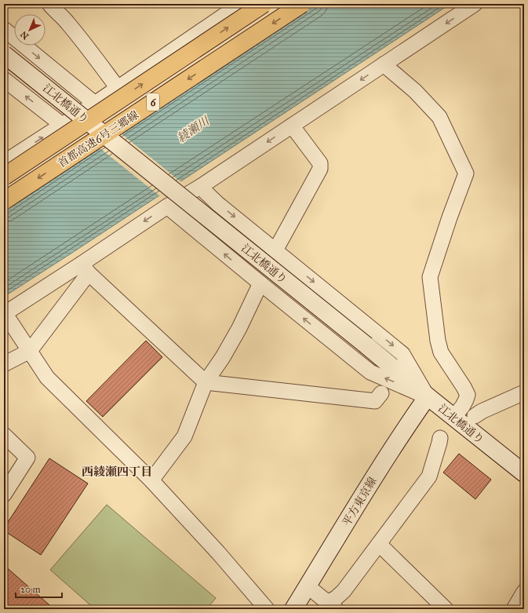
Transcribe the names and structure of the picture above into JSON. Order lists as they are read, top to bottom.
{
  "streets": {
    "highway": ["6", "首都高速6号三郷線"],
    "main road": ["江北橋通り", "平方東京線"]
  },
  "crossings": [
    ["江北橋通り", "平方東京線"]
  ],
  "districts": ["西綾瀬四丁目"],
  "water": ["綾瀬川"],
  "scale_bar": "20 m",
  "north": "bottom left"
}
